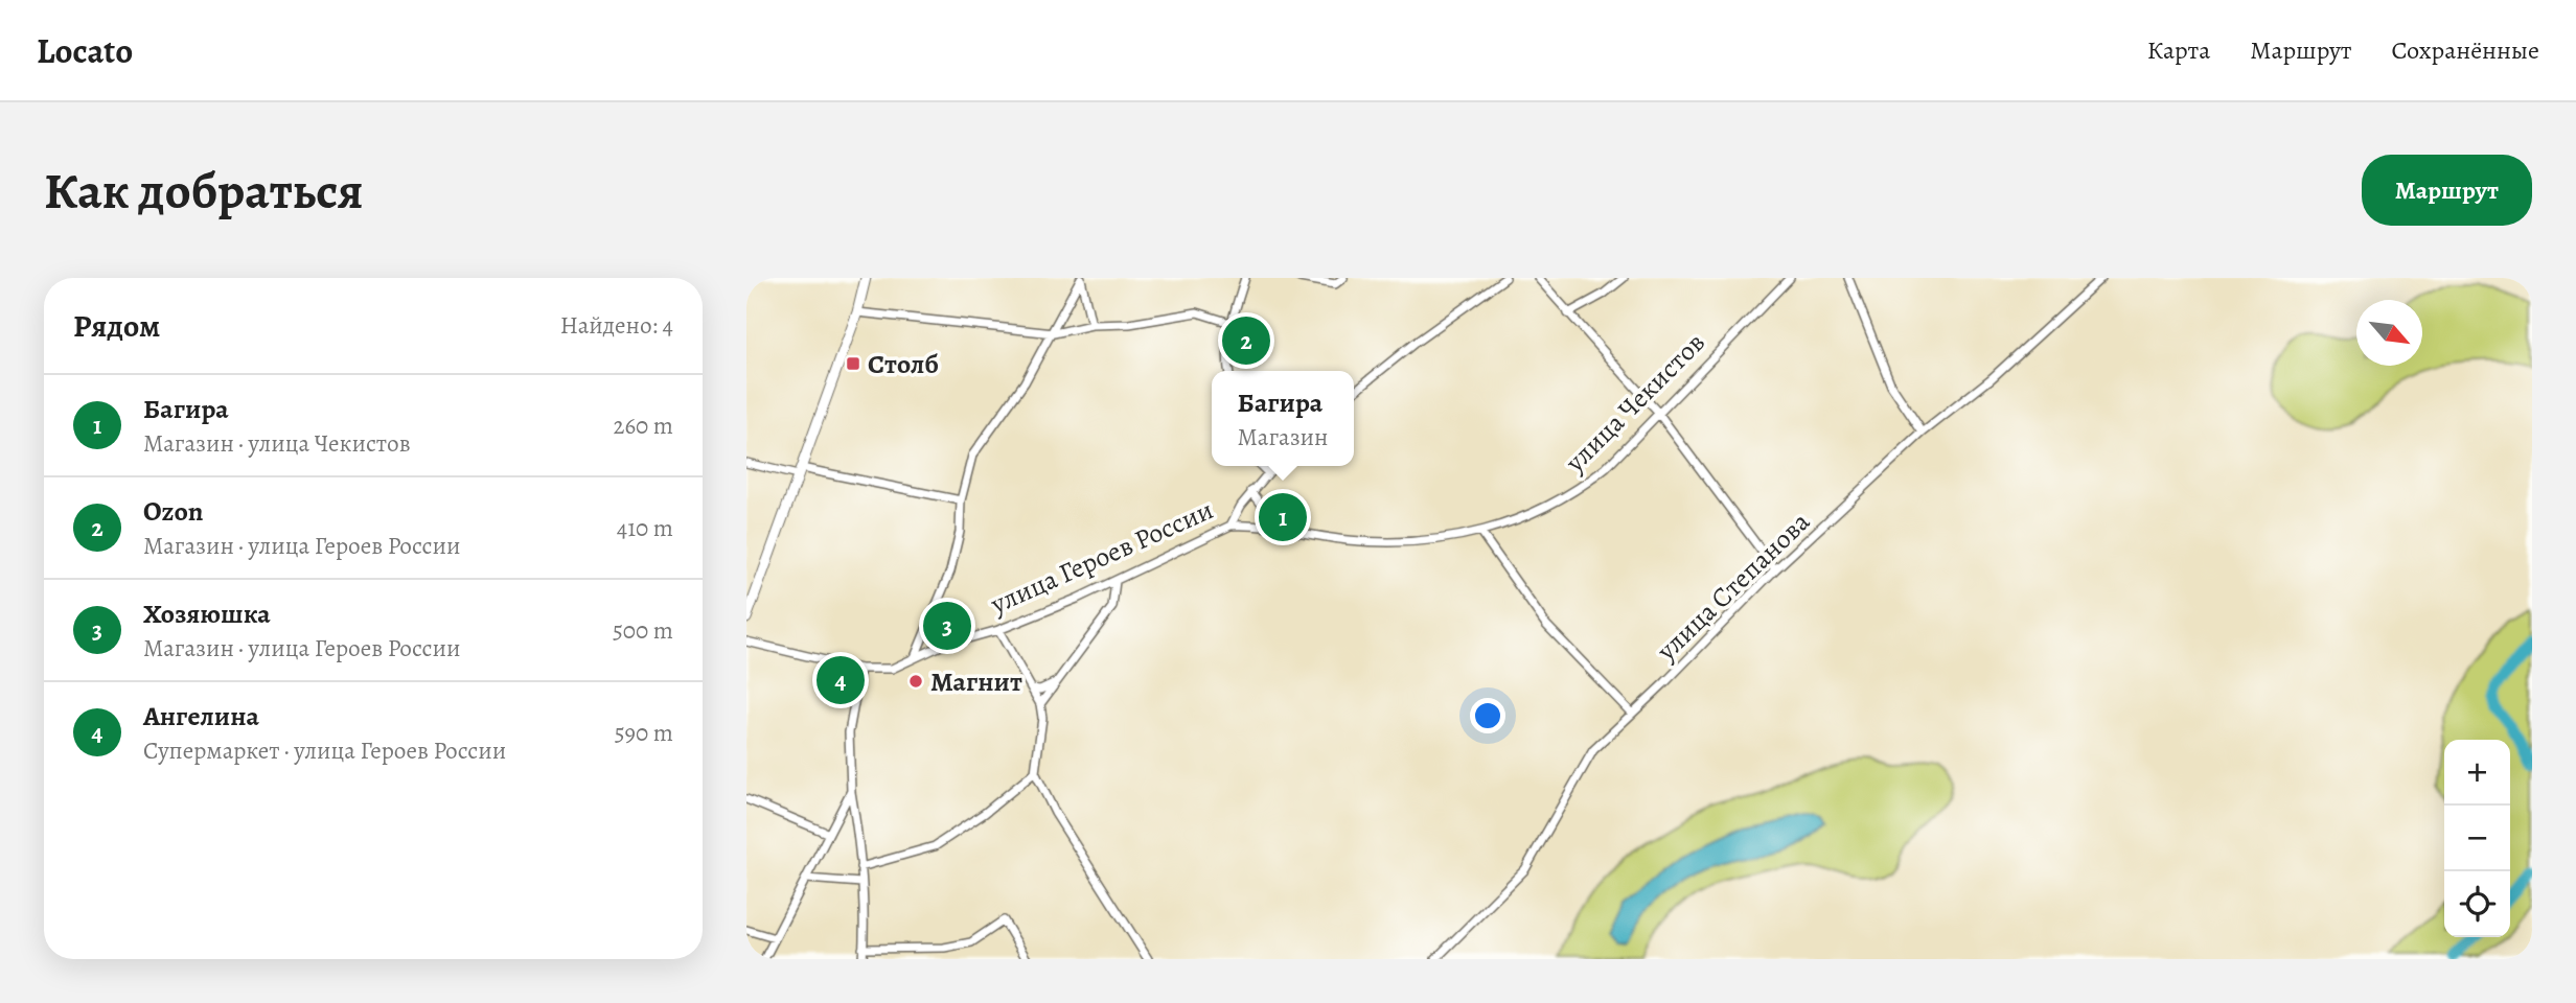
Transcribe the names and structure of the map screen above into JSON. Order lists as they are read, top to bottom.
{
  "streets": {
    "street": ["улица Чекистов", "улица Героев России", "улица Степанова"]
  },
  "crossings": [
    ["улица Чекистов", "улица Героев России"]
  ],
  "places": {
    "transit": ["Столб"],
    "other": ["Магнит"]
  },
  "north": "bottom right",
  "page": {
    "header": "Locato",
    "nav": ["Карта", "Маршрут", "Сохранённые"],
    "buttons": "Маршрут",
    "title": "Как добраться",
    "heading": ["Рядом", "Найдено: 4"],
    "pins": [
      "2",
      "1",
      "3",
      "4"
    ],
    "popup": ["Багира", "Магазин"],
    "list": [
      {
        "mark": "1",
        "name": "Багира",
        "note": "Магазин · улица Чекистов",
        "value": "260 m"
      },
      {
        "mark": "2",
        "name": "Ozon",
        "note": "Магазин · улица Героев России",
        "value": "410 m"
      },
      {
        "mark": "3",
        "name": "Хозяюшка",
        "note": "Магазин · улица Героев России",
        "value": "500 m"
      },
      {
        "mark": "4",
        "name": "Ангелина",
        "note": "Супермаркет · улица Героев России",
        "value": "590 m"
      }
    ],
    "map_buttons": ["+", "−"]
  }
}
